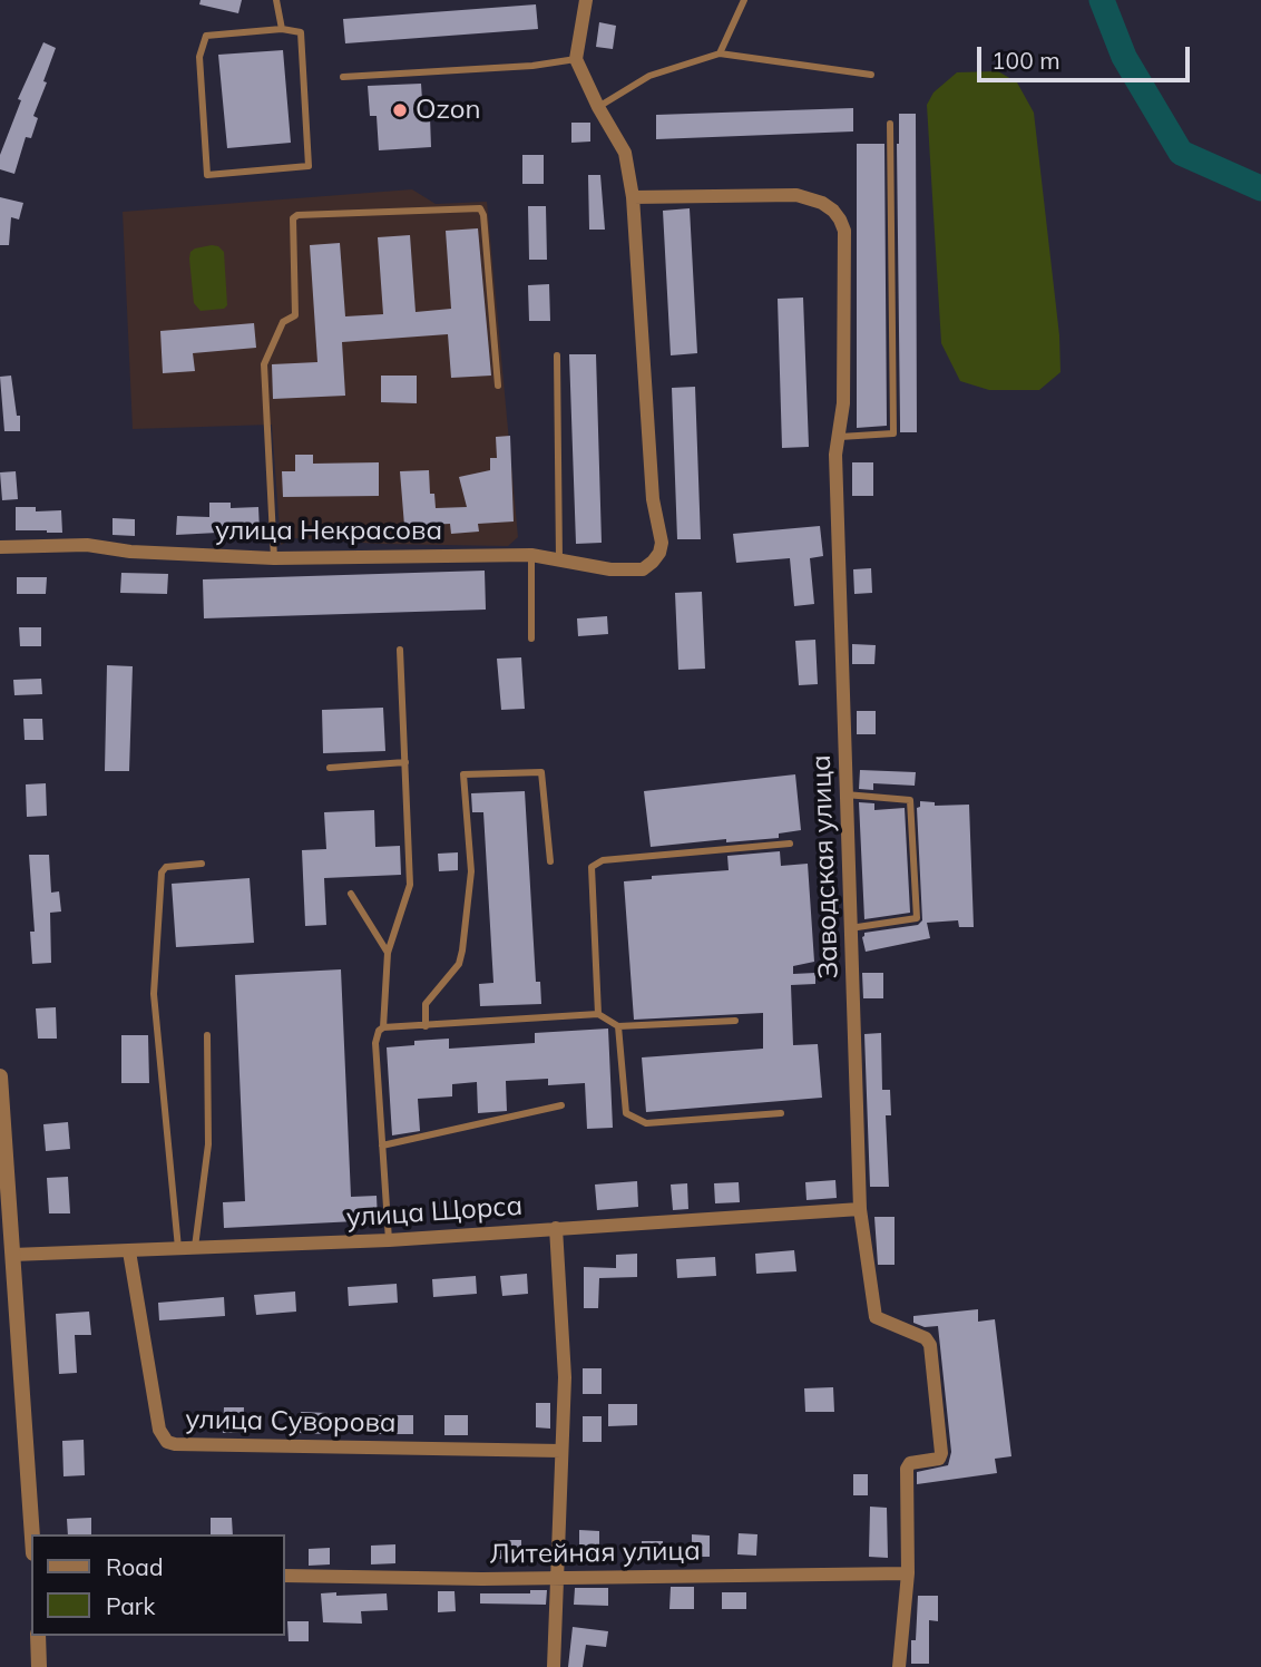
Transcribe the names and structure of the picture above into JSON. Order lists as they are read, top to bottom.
{
  "streets": {
    "street": [
      "улица Некрасова",
      "Заводская улица",
      "улица Щорса",
      "улица Суворова",
      "Литейная улица"
    ]
  },
  "crossings": [
    ["улица Некрасова", "Заводская улица"],
    ["Заводская улица", "улица Щорса"],
    ["Заводская улица", "Литейная улица"],
    ["улица Щорса", "улица Суворова"]
  ],
  "places": ["Ozon"],
  "legend": ["Road", "Park"],
  "scale_bar": "100 m"
}
